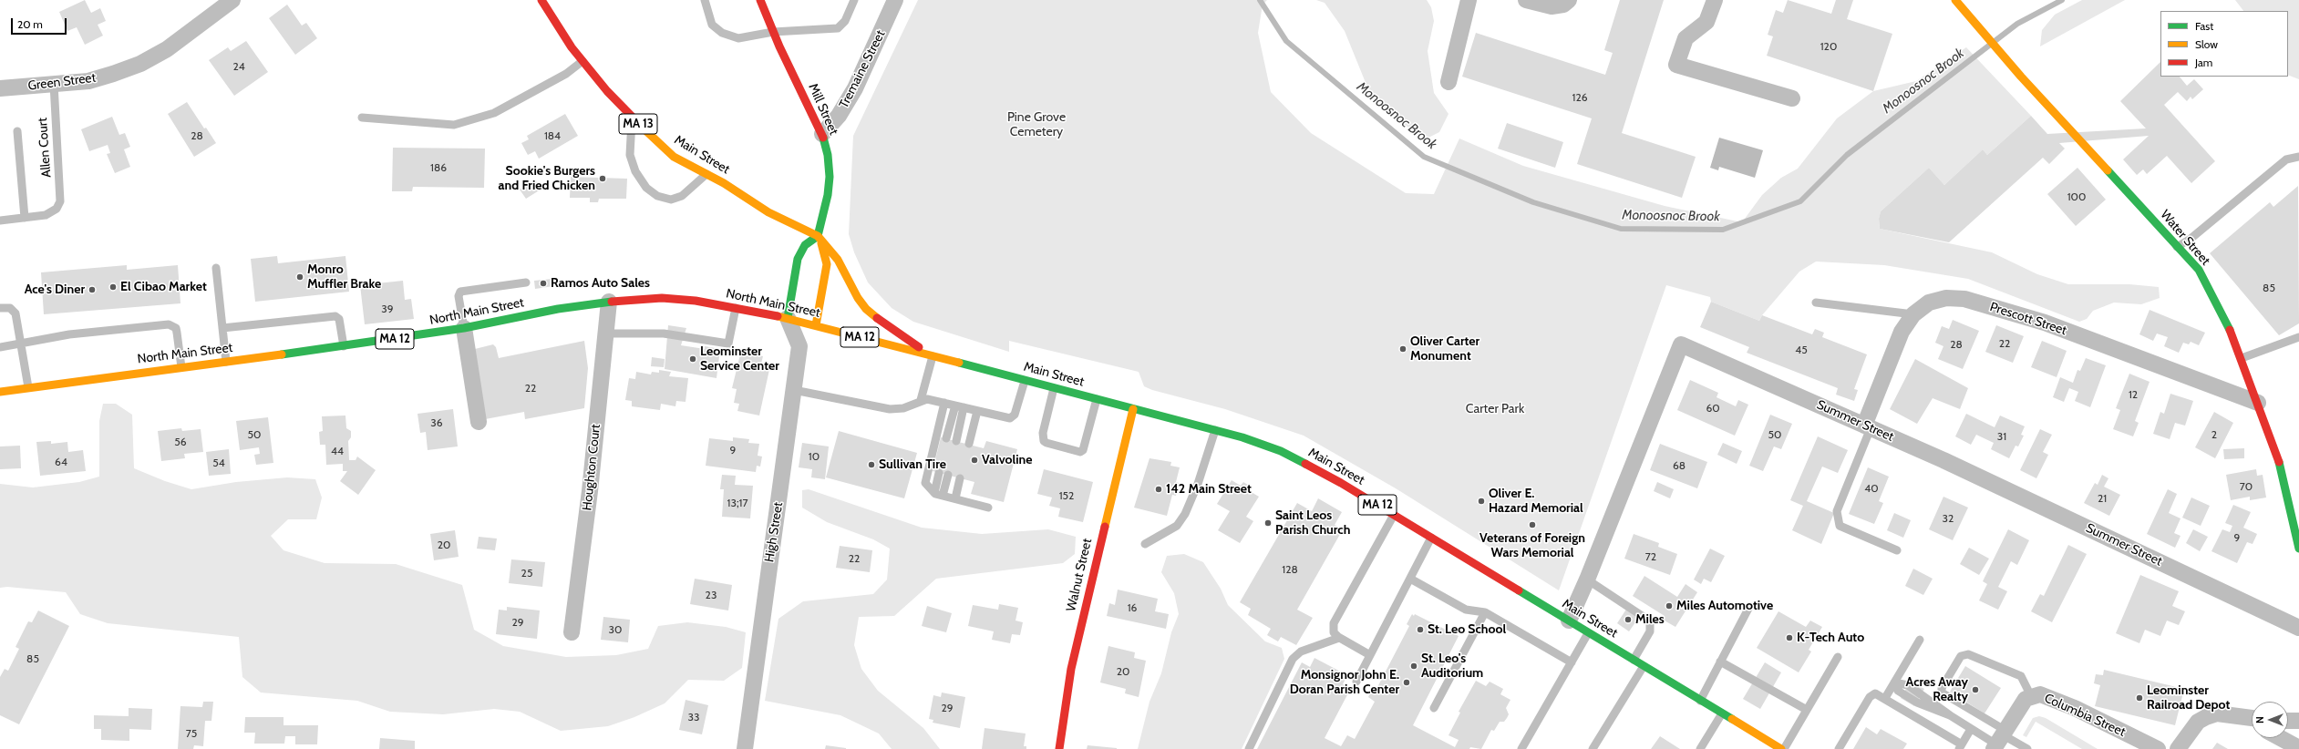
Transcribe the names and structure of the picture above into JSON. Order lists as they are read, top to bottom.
{
  "streets": {
    "main road": [
      "Mill Street",
      "MA 13",
      "Main Street",
      "Water Street",
      "North Main Street",
      "MA 12",
      "Walnut Street"
    ],
    "street": [
      "Tremaine Street",
      "Green Street",
      "Prescott Street",
      "Summer Street",
      "Houghton Court",
      "High Street",
      "Columbia Street"
    ],
    "lane": ["Allen Court"]
  },
  "crossings": [
    ["Tremaine Street", "Mill Street"],
    ["Green Street", "Allen Court"],
    ["Mill Street", "Main Street"],
    ["Main Street", "North Main Street"],
    ["Main Street", "Summer Street"],
    ["Main Street", "Walnut Street"],
    ["Water Street", "Prescott Street"],
    ["North Main Street", "Houghton Court"],
    ["North Main Street", "High Street"],
    ["Prescott Street", "Summer Street"]
  ],
  "water": ["Monoosnoc Brook"],
  "parks": ["Pine Grove Cemetery", "Carter Park"],
  "places": [
    "Sookie's Burgers and Fried Chicken",
    "Monro Muffler Brake",
    "Ramos Auto Sales",
    "El Cibao Market",
    "Ace's Diner",
    "Oliver Carter Monument",
    "Leominster Service Center",
    "Valvoline",
    "Sullivan Tire",
    "142 Main Street",
    "Oliver E. Hazard Memorial",
    "Saint Leos Parish Church",
    "Veterans of Foreign Wars Memorial",
    "Miles Automotive",
    "Miles",
    "St. Leo School",
    "K-Tech Auto",
    "St. Leo's Auditorium",
    "Monsignor John E. Doran Parish Center",
    "Acres Away Realty",
    "Leominster Railroad Depot"
  ],
  "house_numbers": [
    "120",
    "24",
    "126",
    "28",
    "184",
    "186",
    "100",
    "85",
    "39",
    "22",
    "28",
    "45",
    "22",
    "12",
    "60",
    "36",
    "50",
    "50",
    "2",
    "31",
    "56",
    "9",
    "44",
    "10",
    "64",
    "54",
    "68",
    "70",
    "40",
    "152",
    "21",
    "13;17",
    "32",
    "9",
    "20",
    "72",
    "22",
    "128",
    "25",
    "23",
    "16",
    "29",
    "30",
    "85",
    "20",
    "29",
    "33",
    "75"
  ],
  "legend": ["Fast", "Slow", "Jam"],
  "scale_bar": "20 m",
  "north": "left"
}
